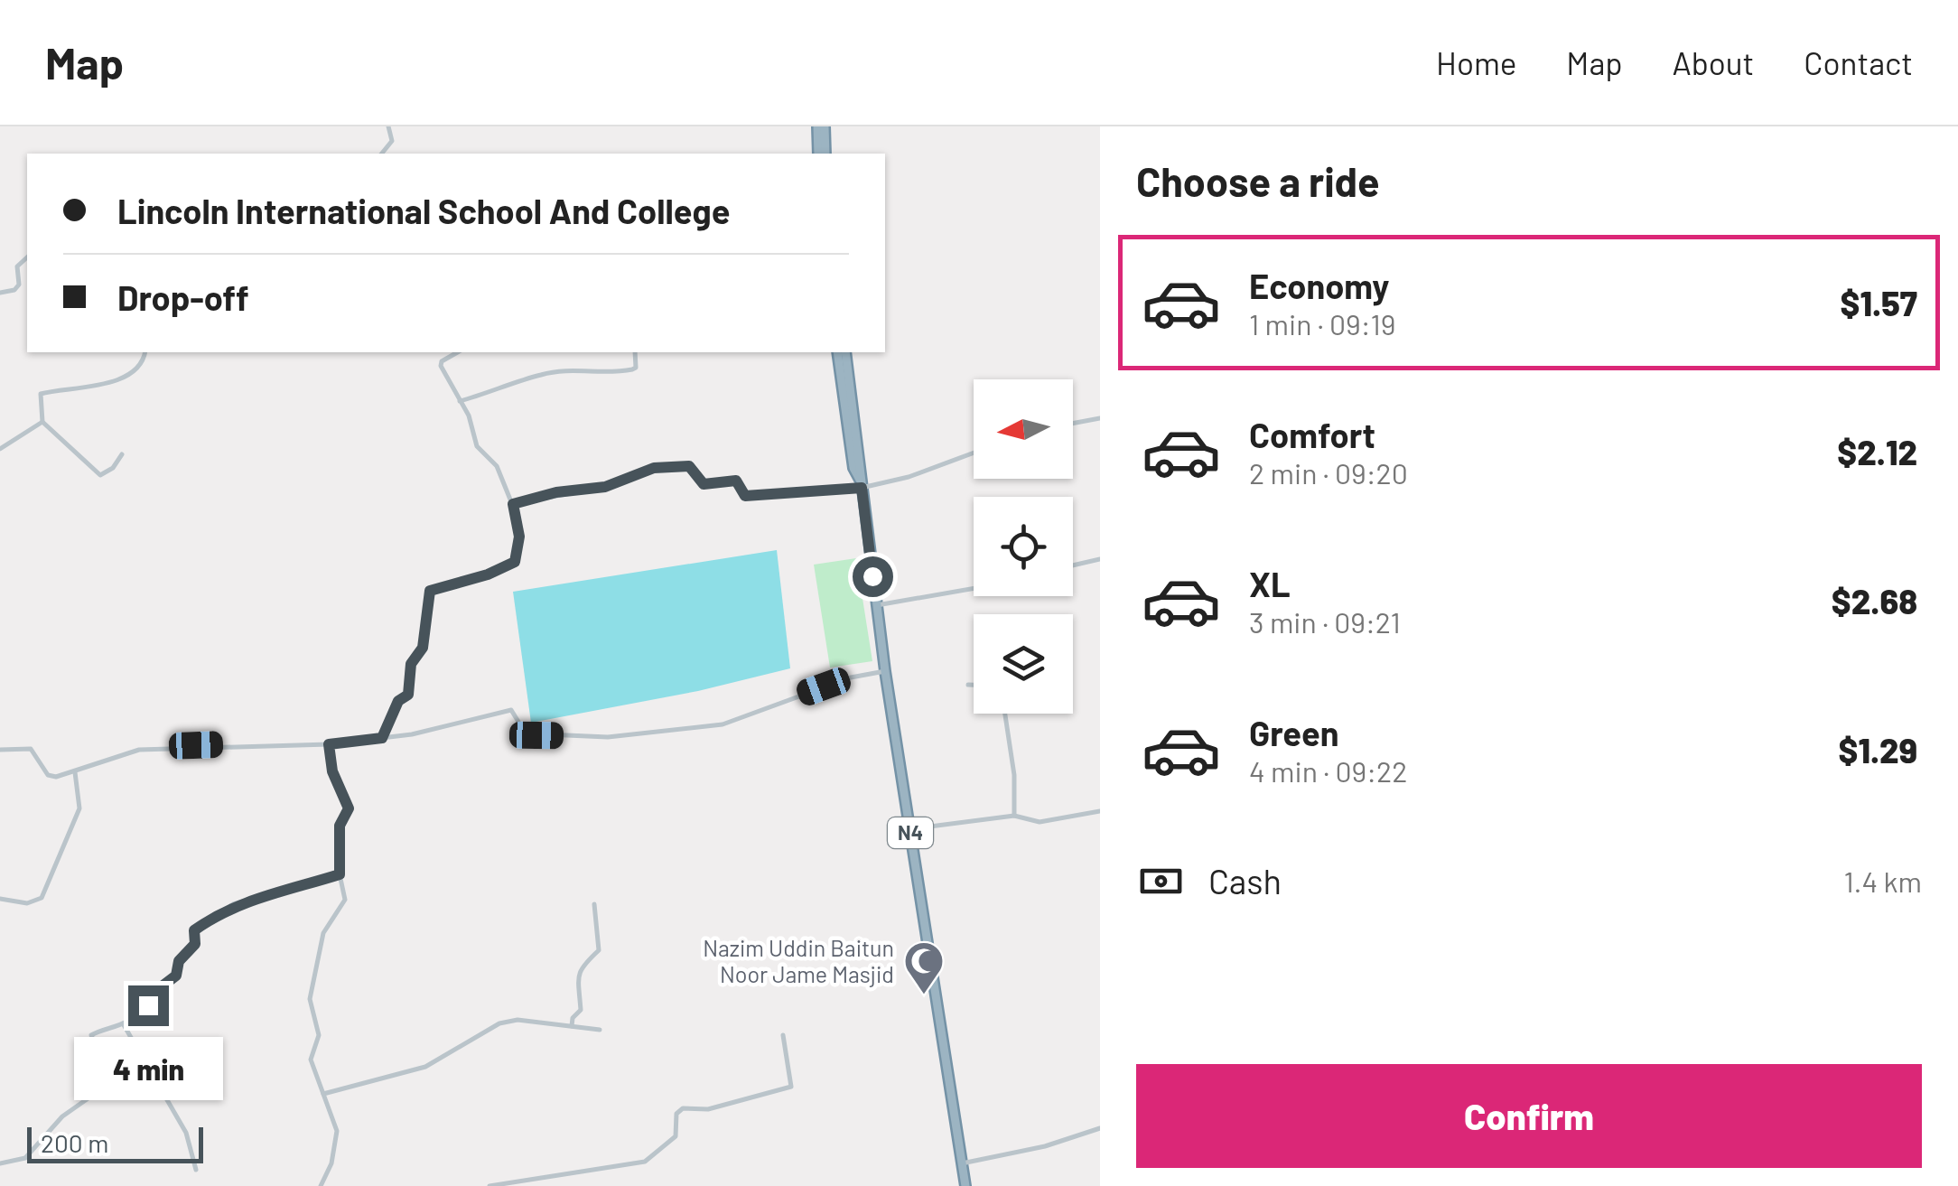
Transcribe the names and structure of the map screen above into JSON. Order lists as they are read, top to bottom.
{
  "streets": {
    "highway": ["N4"]
  },
  "places": {
    "mosque": ["Nazim Uddin Baitun Noor Jame Masjid"]
  },
  "scale_bar": "200 m",
  "north": "left",
  "page": {
    "header": "Map",
    "nav": [
      "Home",
      "Map",
      "About",
      "Contact"
    ],
    "heading": "Choose a ride",
    "banner": ["Lincoln International School And College", "Drop-off"],
    "list": [
      {
        "name": "Economy",
        "note": "1 min · 09:19",
        "value": "$1.57"
      },
      {
        "name": "Comfort",
        "note": "2 min · 09:20",
        "value": "$2.12"
      },
      {
        "name": "XL",
        "note": "3 min · 09:21",
        "value": "$2.68"
      },
      {
        "name": "Green",
        "note": "4 min · 09:22",
        "value": "$1.29"
      }
    ],
    "pay": ["Cash", "1.4 km"],
    "bubble": "4 min",
    "buttons": "Confirm",
    "scale": "200 m"
  }
}
